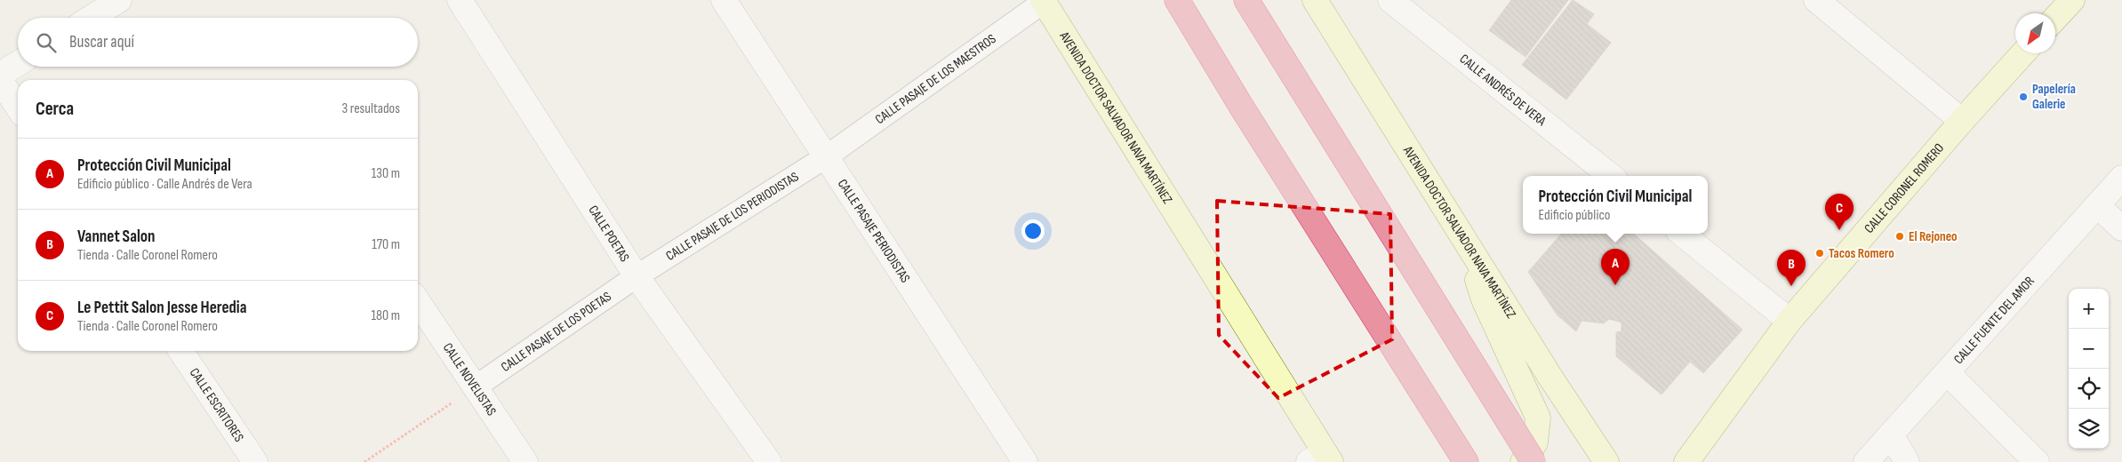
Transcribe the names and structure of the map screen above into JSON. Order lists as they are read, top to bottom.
{
  "streets": {
    "main road": ["AVENIDA DOCTOR SALVADOR NAVA MARTÍNEZ", "CALLE CORONEL ROMERO"],
    "street": [
      "CALLE PASAJE DE LOS MAESTROS",
      "CALLE ANDRÉS DE VERA",
      "CALLE PASAJE DE LOS PERIODISTAS",
      "CALLE PASAJE PERIODISTAS",
      "CALLE POETAS",
      "CALLE FUENTE DEL AMOR",
      "CALLE PASAJE DE LOS POETAS",
      "CALLE NOVELISTAS",
      "CALLE ESCRITORES"
    ]
  },
  "crossings": [
    ["CALLE PASAJE DE LOS MAESTROS", "AVENIDA DOCTOR SALVADOR NAVA MARTÍNEZ"],
    ["CALLE PASAJE DE LOS MAESTROS", "CALLE PASAJE DE LOS PERIODISTAS"],
    ["CALLE PASAJE DE LOS MAESTROS", "CALLE PASAJE PERIODISTAS"],
    ["CALLE PASAJE DE LOS PERIODISTAS", "CALLE PASAJE PERIODISTAS"],
    ["CALLE PASAJE DE LOS PERIODISTAS", "CALLE POETAS"],
    ["CALLE PASAJE DE LOS PERIODISTAS", "CALLE PASAJE DE LOS POETAS"],
    ["CALLE POETAS", "CALLE PASAJE DE LOS POETAS"],
    ["CALLE PASAJE DE LOS POETAS", "CALLE NOVELISTAS"]
  ],
  "places": ["Papelería Galerie", "El Rejoneo", "Tacos Romero"],
  "north": "bottom left",
  "page": {
    "search": "Buscar aquí",
    "heading": ["Cerca", "3 resultados"],
    "list": [
      {
        "mark": "A",
        "name": "Protección Civil Municipal",
        "note": "Edificio público · Calle Andrés de Vera",
        "value": "130 m"
      },
      {
        "mark": "B",
        "name": "Vannet Salon",
        "note": "Tienda · Calle Coronel Romero",
        "value": "170 m"
      },
      {
        "mark": "C",
        "name": "Le Pettit Salon Jesse Heredia",
        "note": "Tienda · Calle Coronel Romero",
        "value": "180 m"
      }
    ],
    "popup": ["Protección Civil Municipal", "Edificio público"],
    "pins": ["C", "A", "B"],
    "map_buttons": ["+", "−"]
  }
}
